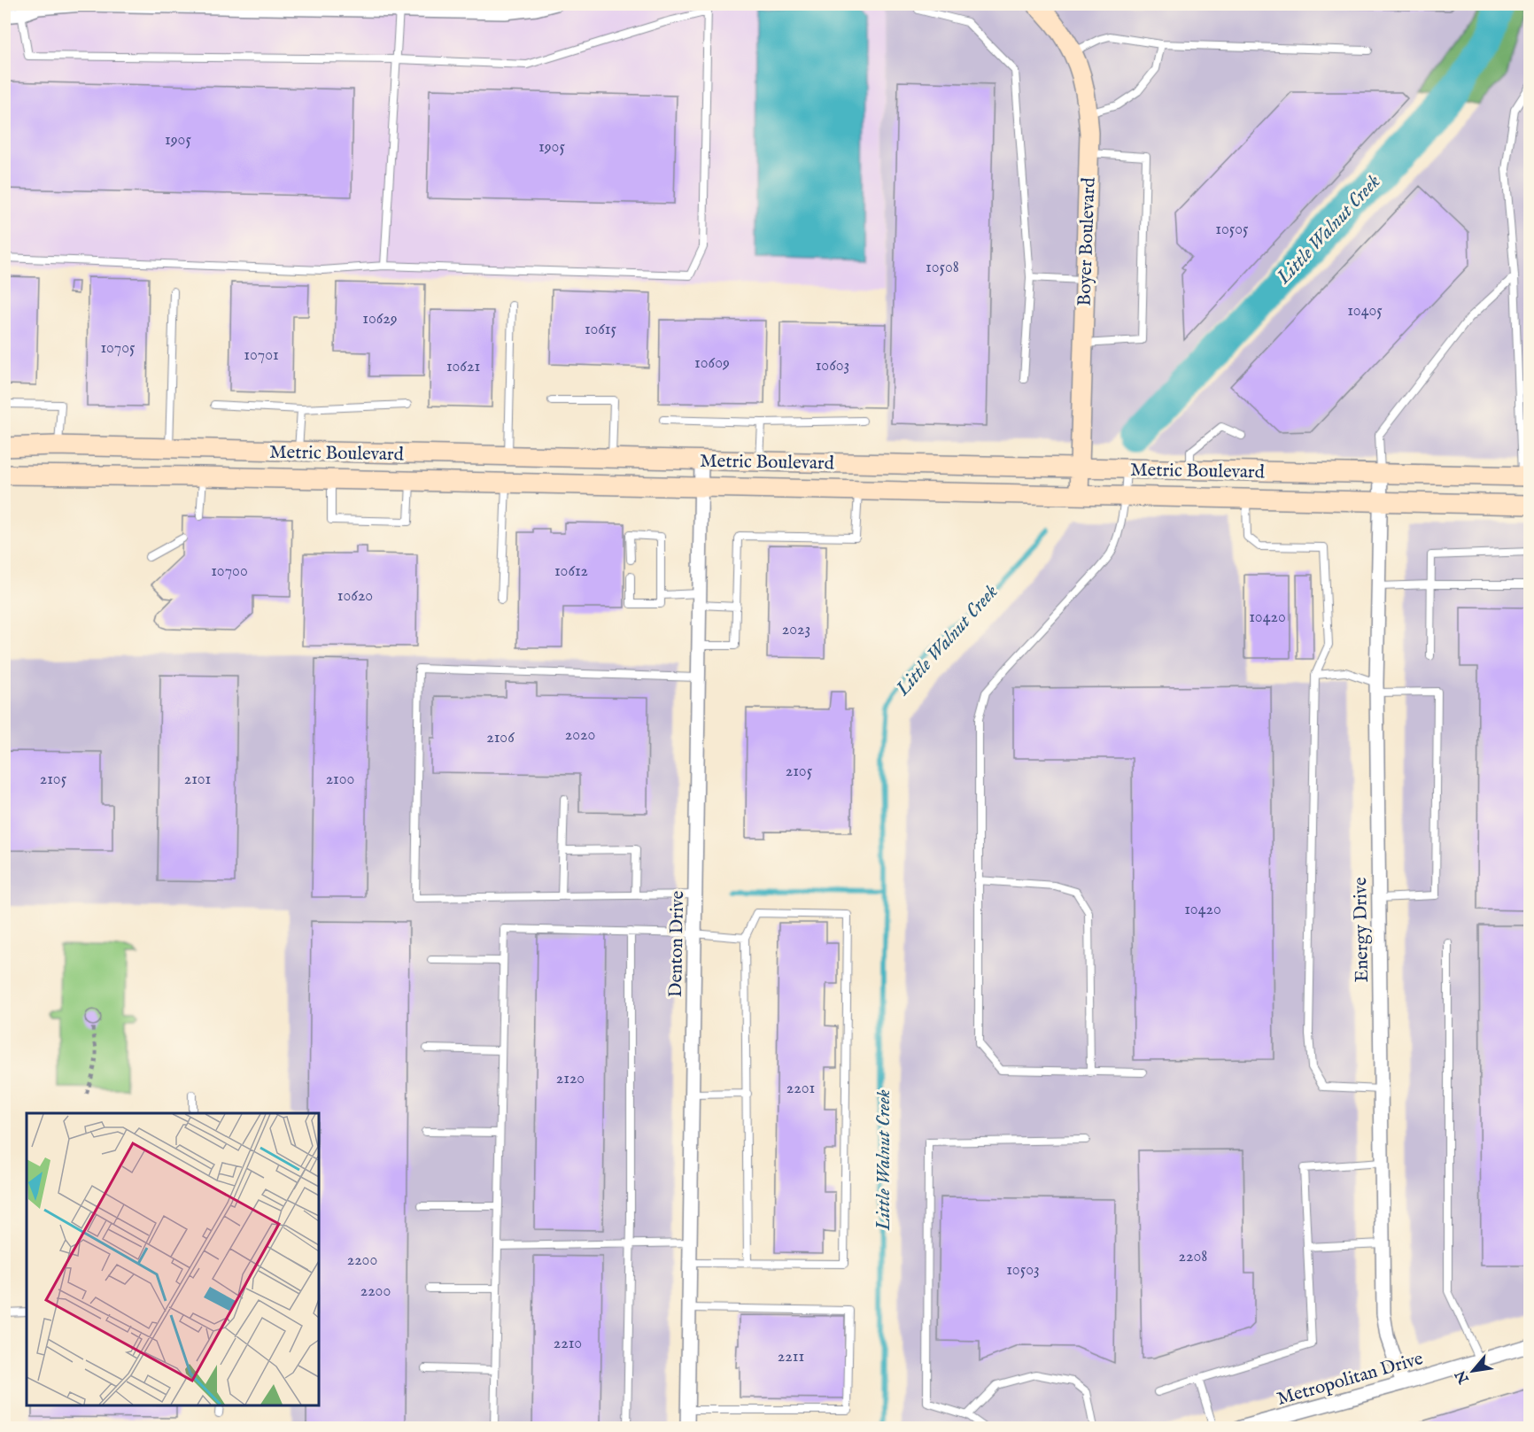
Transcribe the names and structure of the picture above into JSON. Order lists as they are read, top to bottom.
{
  "streets": {
    "main road": ["Boyer Boulevard", "Metric Boulevard"],
    "street": ["Energy Drive", "Denton Drive", "Metropolitan Drive"]
  },
  "crossings": [
    ["Boyer Boulevard", "Metric Boulevard"],
    ["Metric Boulevard", "Energy Drive"],
    ["Metric Boulevard", "Denton Drive"],
    ["Energy Drive", "Metropolitan Drive"]
  ],
  "water": ["Little Walnut Creek"],
  "house_numbers": [
    "1905",
    "1905",
    "10505",
    "10508",
    "10405",
    "10629",
    "10615",
    "10705",
    "10701",
    "10609",
    "10603",
    "10621",
    "10700",
    "10612",
    "10620",
    "10420",
    "2023",
    "2020",
    "2106",
    "2105",
    "2105",
    "2101",
    "2100",
    "10420",
    "2120",
    "2201",
    "2208",
    "2200",
    "10503",
    "2200",
    "2210",
    "2211"
  ],
  "north": "bottom left"
}
